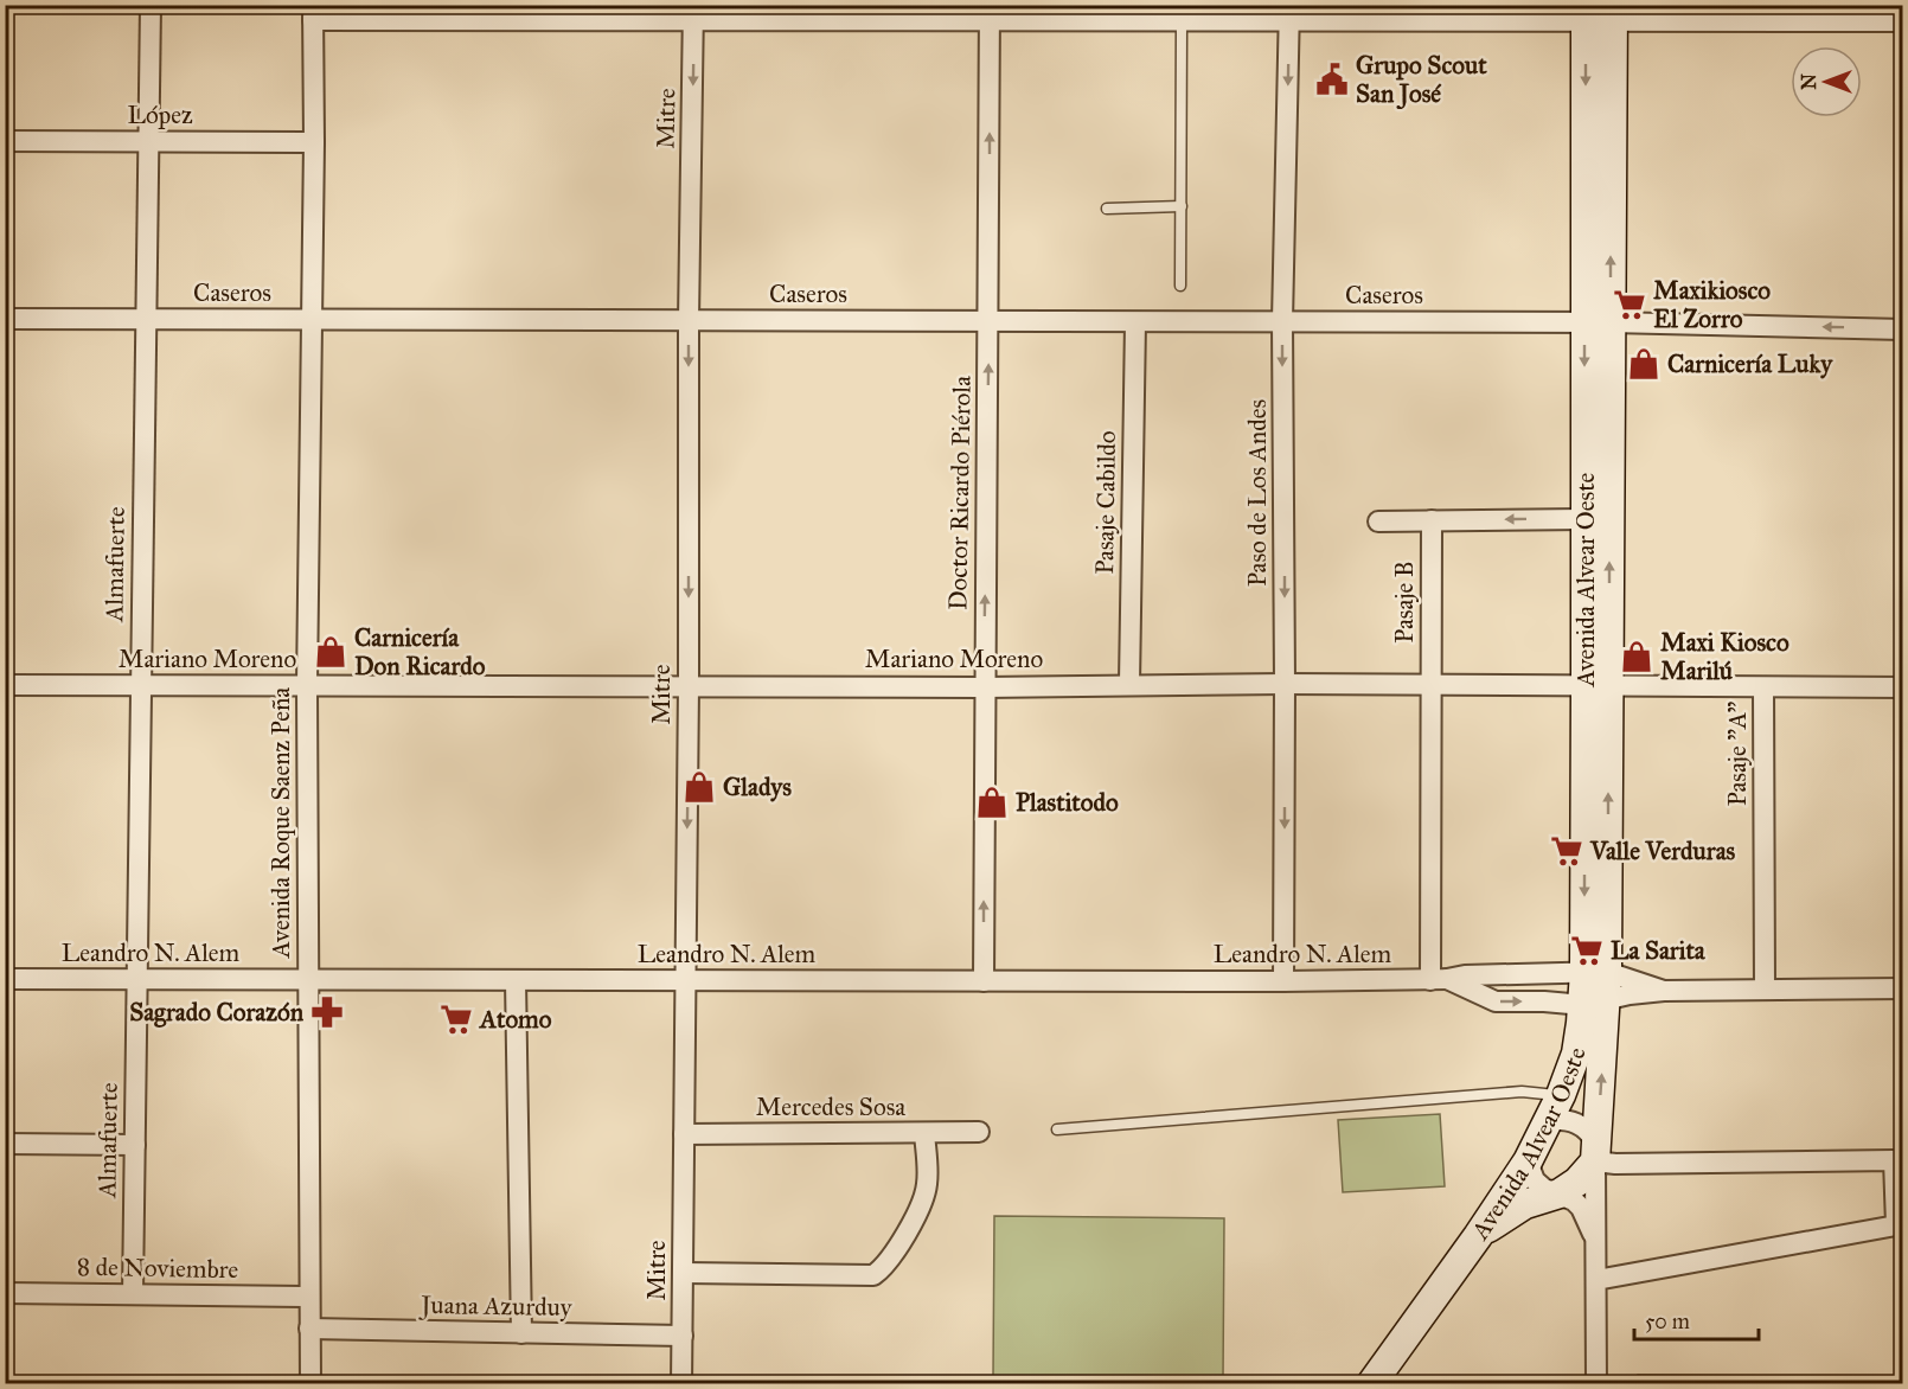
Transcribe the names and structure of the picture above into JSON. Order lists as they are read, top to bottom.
{
  "streets": {
    "main road": ["Avenida Alvear Oeste"],
    "street": [
      "López",
      "Mitre",
      "Caseros",
      "Doctor Ricardo Piérola",
      "Paso de Los Andes",
      "Pasaje Cabildo",
      "Almafuerte",
      "Pasaje B",
      "Mariano Moreno",
      "Pasaje \"A\"",
      "Avenida Roque Saenz Peña",
      "Leandro N. Alem",
      "Mercedes Sosa",
      "8 de Noviembre",
      "Juana Azurduy"
    ]
  },
  "crossings": [
    ["López", "Almafuerte"],
    ["López", "Avenida Roque Saenz Peña"],
    ["Mitre", "Caseros"],
    ["Mitre", "Mariano Moreno"],
    ["Mitre", "Leandro N. Alem"],
    ["Mitre", "Mercedes Sosa"],
    ["Mitre", "Juana Azurduy"],
    ["Caseros", "Doctor Ricardo Piérola"],
    ["Caseros", "Paso de Los Andes"],
    ["Caseros", "Pasaje Cabildo"],
    ["Caseros", "Almafuerte"],
    ["Caseros", "Avenida Alvear Oeste"],
    ["Caseros", "Avenida Roque Saenz Peña"],
    ["Doctor Ricardo Piérola", "Mariano Moreno"],
    ["Doctor Ricardo Piérola", "Leandro N. Alem"],
    ["Paso de Los Andes", "Mariano Moreno"],
    ["Paso de Los Andes", "Leandro N. Alem"],
    ["Pasaje Cabildo", "Mariano Moreno"],
    ["Almafuerte", "Mariano Moreno"],
    ["Almafuerte", "Leandro N. Alem"],
    ["Almafuerte", "8 de Noviembre"],
    ["Avenida Alvear Oeste", "Mariano Moreno"],
    ["Avenida Alvear Oeste", "Leandro N. Alem"],
    ["Pasaje B", "Mariano Moreno"],
    ["Pasaje B", "Leandro N. Alem"],
    ["Mariano Moreno", "Pasaje \"A\""],
    ["Mariano Moreno", "Avenida Roque Saenz Peña"],
    ["Pasaje \"A\"", "Leandro N. Alem"],
    ["Avenida Roque Saenz Peña", "Leandro N. Alem"],
    ["Avenida Roque Saenz Peña", "8 de Noviembre"],
    ["Avenida Roque Saenz Peña", "Juana Azurduy"]
  ],
  "one_way": ["Mitre", "Doctor Ricardo Piérola", "Paso de Los Andes"],
  "places": {
    "public building": ["Grupo Scout San José"],
    "supermarket": [
      "Maxikiosco El Zorro",
      "Valle Verduras",
      "La Sarita",
      "Atomo"
    ],
    "shop": [
      "Carnicería Luky",
      "Carnicería Don Ricardo",
      "Maxi Kiosco Marilú",
      "Gladys",
      "Plastitodo"
    ],
    "pharmacy": ["Sagrado Corazón"]
  },
  "scale_bar": "50 m",
  "north": "left"
}
